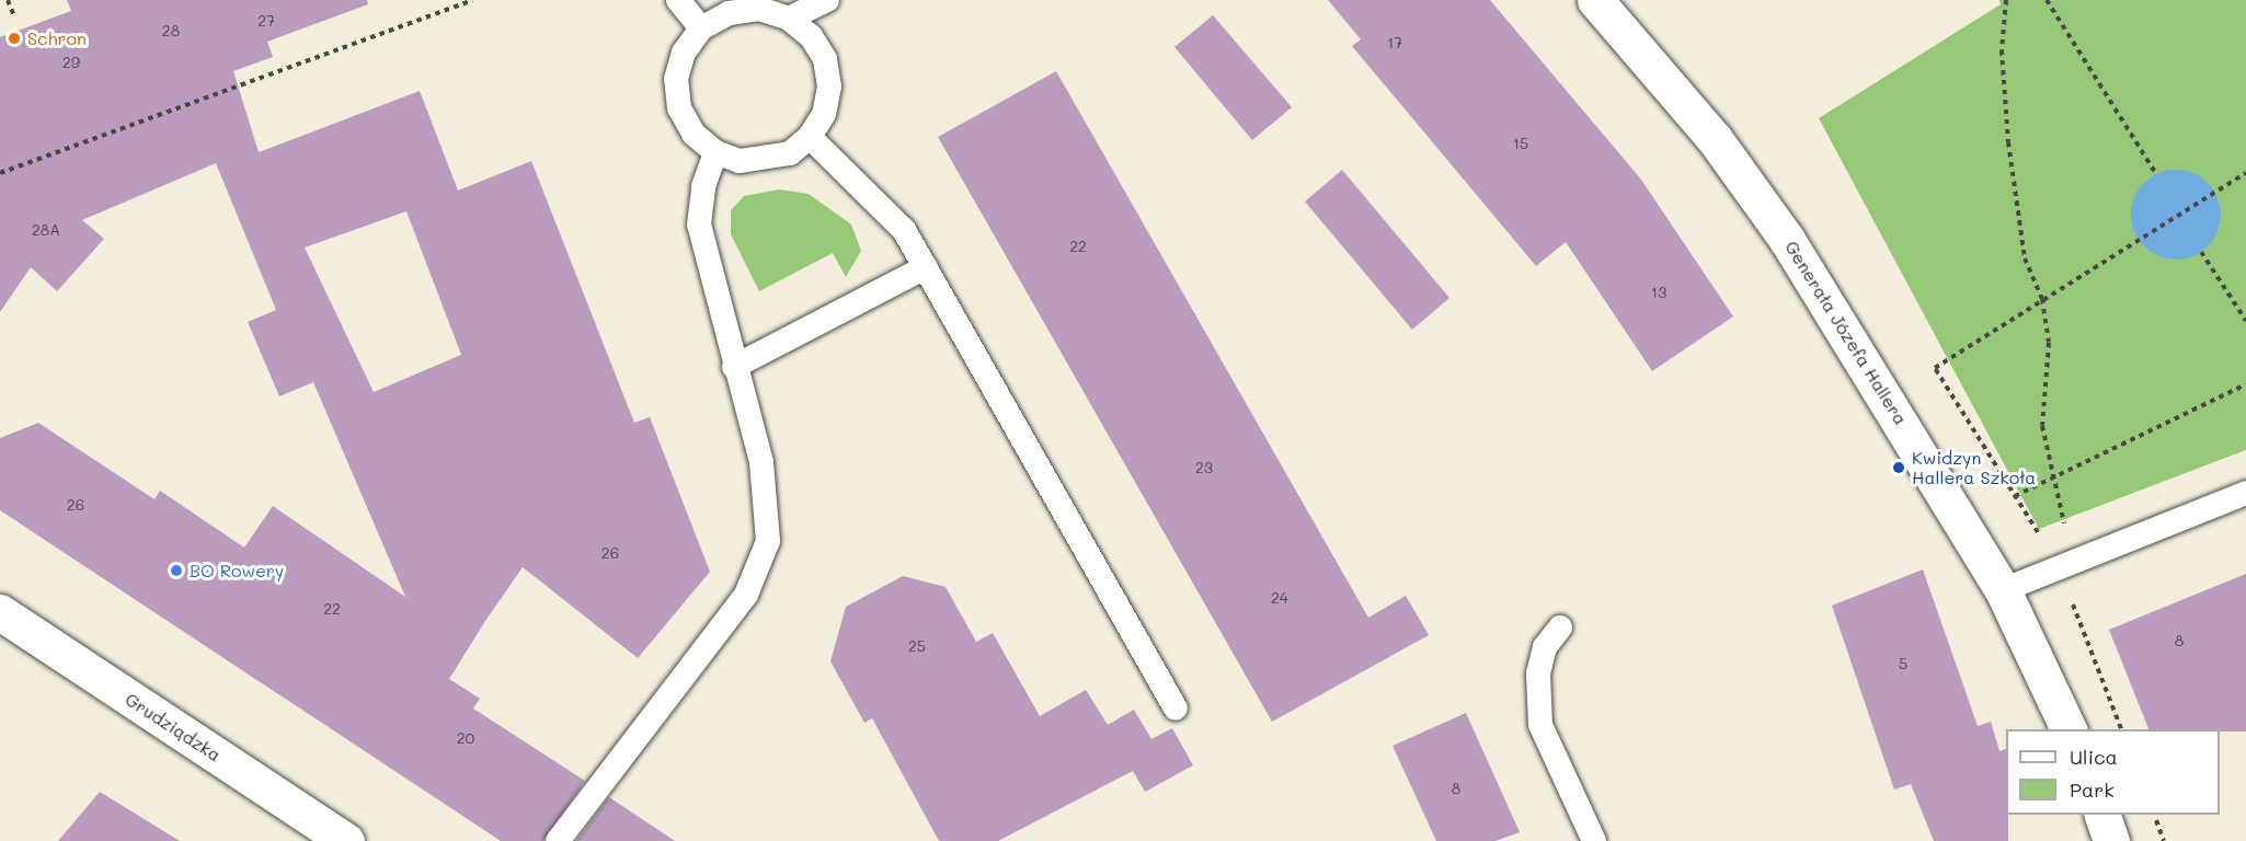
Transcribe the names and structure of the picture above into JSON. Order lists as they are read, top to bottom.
{
  "streets": {
    "street": ["Generała Józefa Hallera", "Grudziądzka"]
  },
  "places": ["Schron", "Kwidzyn Hallera Szkoła", "BO Rowery"],
  "house_numbers": [
    "27",
    "28",
    "17",
    "29",
    "15",
    "28A",
    "22",
    "13",
    "23",
    "26",
    "26",
    "24",
    "22",
    "8",
    "25",
    "5",
    "20",
    "8"
  ],
  "legend": ["Ulica", "Park"]
}
